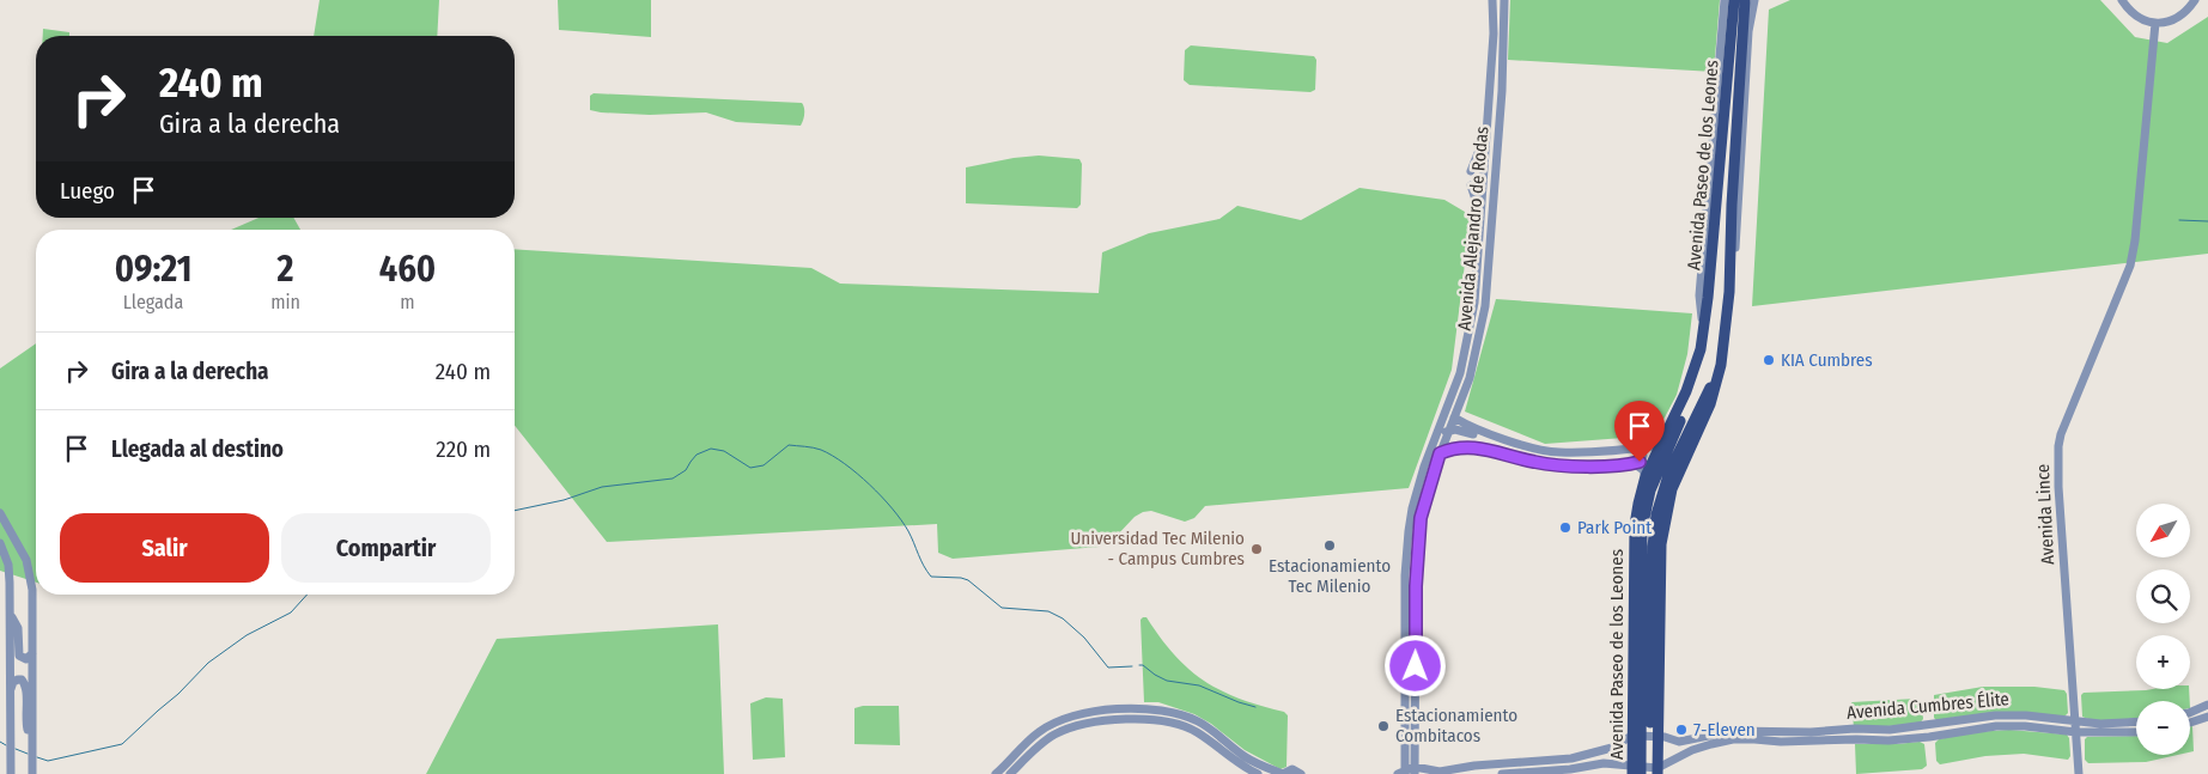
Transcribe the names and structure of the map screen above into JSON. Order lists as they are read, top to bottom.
{
  "streets": {
    "main road": ["Avenida Paseo de los Leones"],
    "street": ["Avenida Alejandro de Rodas", "Avenida Lince", "Avenida Cumbres Élite"]
  },
  "crossings": [
    ["Avenida Paseo de los Leones", "Avenida Cumbres Élite"],
    ["Avenida Alejandro de Rodas", "Avenida Cumbres Élite"],
    ["Avenida Lince", "Avenida Cumbres Élite"]
  ],
  "places": [
    "KIA Cumbres",
    "Park Point",
    "Estacionamiento Tec Milenio",
    "Universidad Tec Milenio - Campus Cumbres",
    "Estacionamiento Combitacos",
    "7-Eleven"
  ],
  "north": "bottom left",
  "page": {
    "turn": ["240 m", "Gira a la derecha"],
    "then": "Luego",
    "eta": [
      "09:21",
      "Llegada",
      "2",
      "min",
      "460",
      "m"
    ],
    "list": [
      {
        "name": "Gira a la derecha",
        "value": "240 m"
      },
      {
        "name": "Llegada al destino",
        "value": "220 m"
      }
    ],
    "buttons": ["Salir", "Compartir"],
    "map_buttons": ["+", "−"]
  }
}
